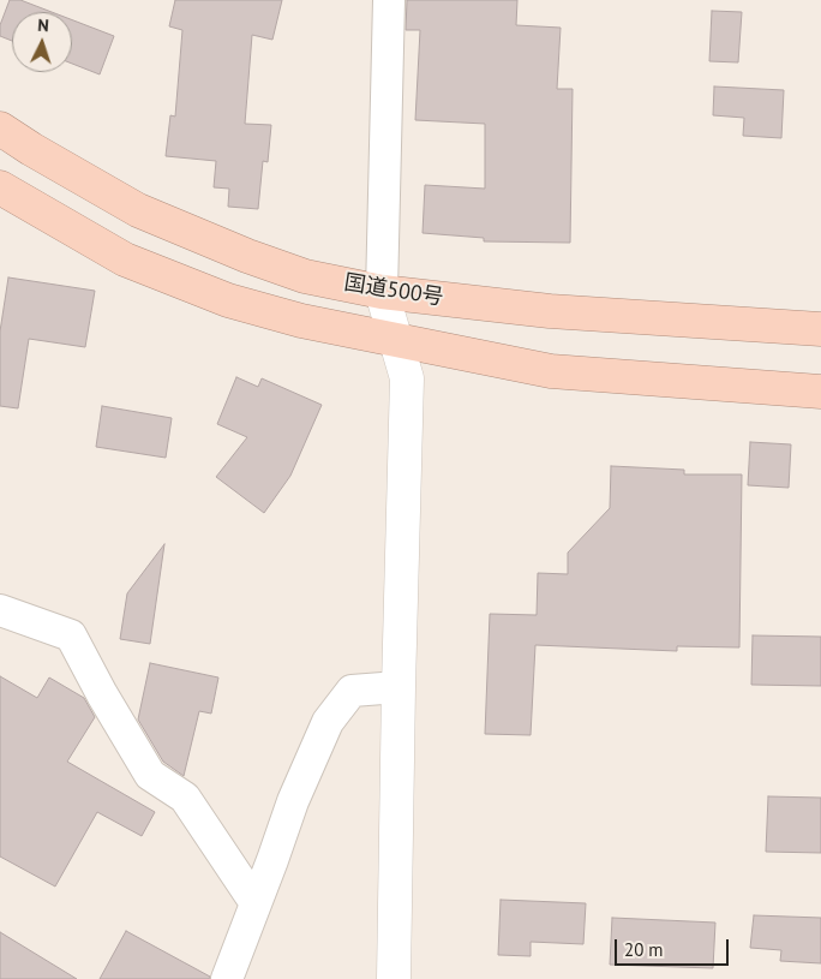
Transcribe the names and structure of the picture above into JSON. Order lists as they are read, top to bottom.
{
  "streets": {
    "highway": ["国道500号"]
  },
  "scale_bar": "20 m",
  "north": "top"
}
